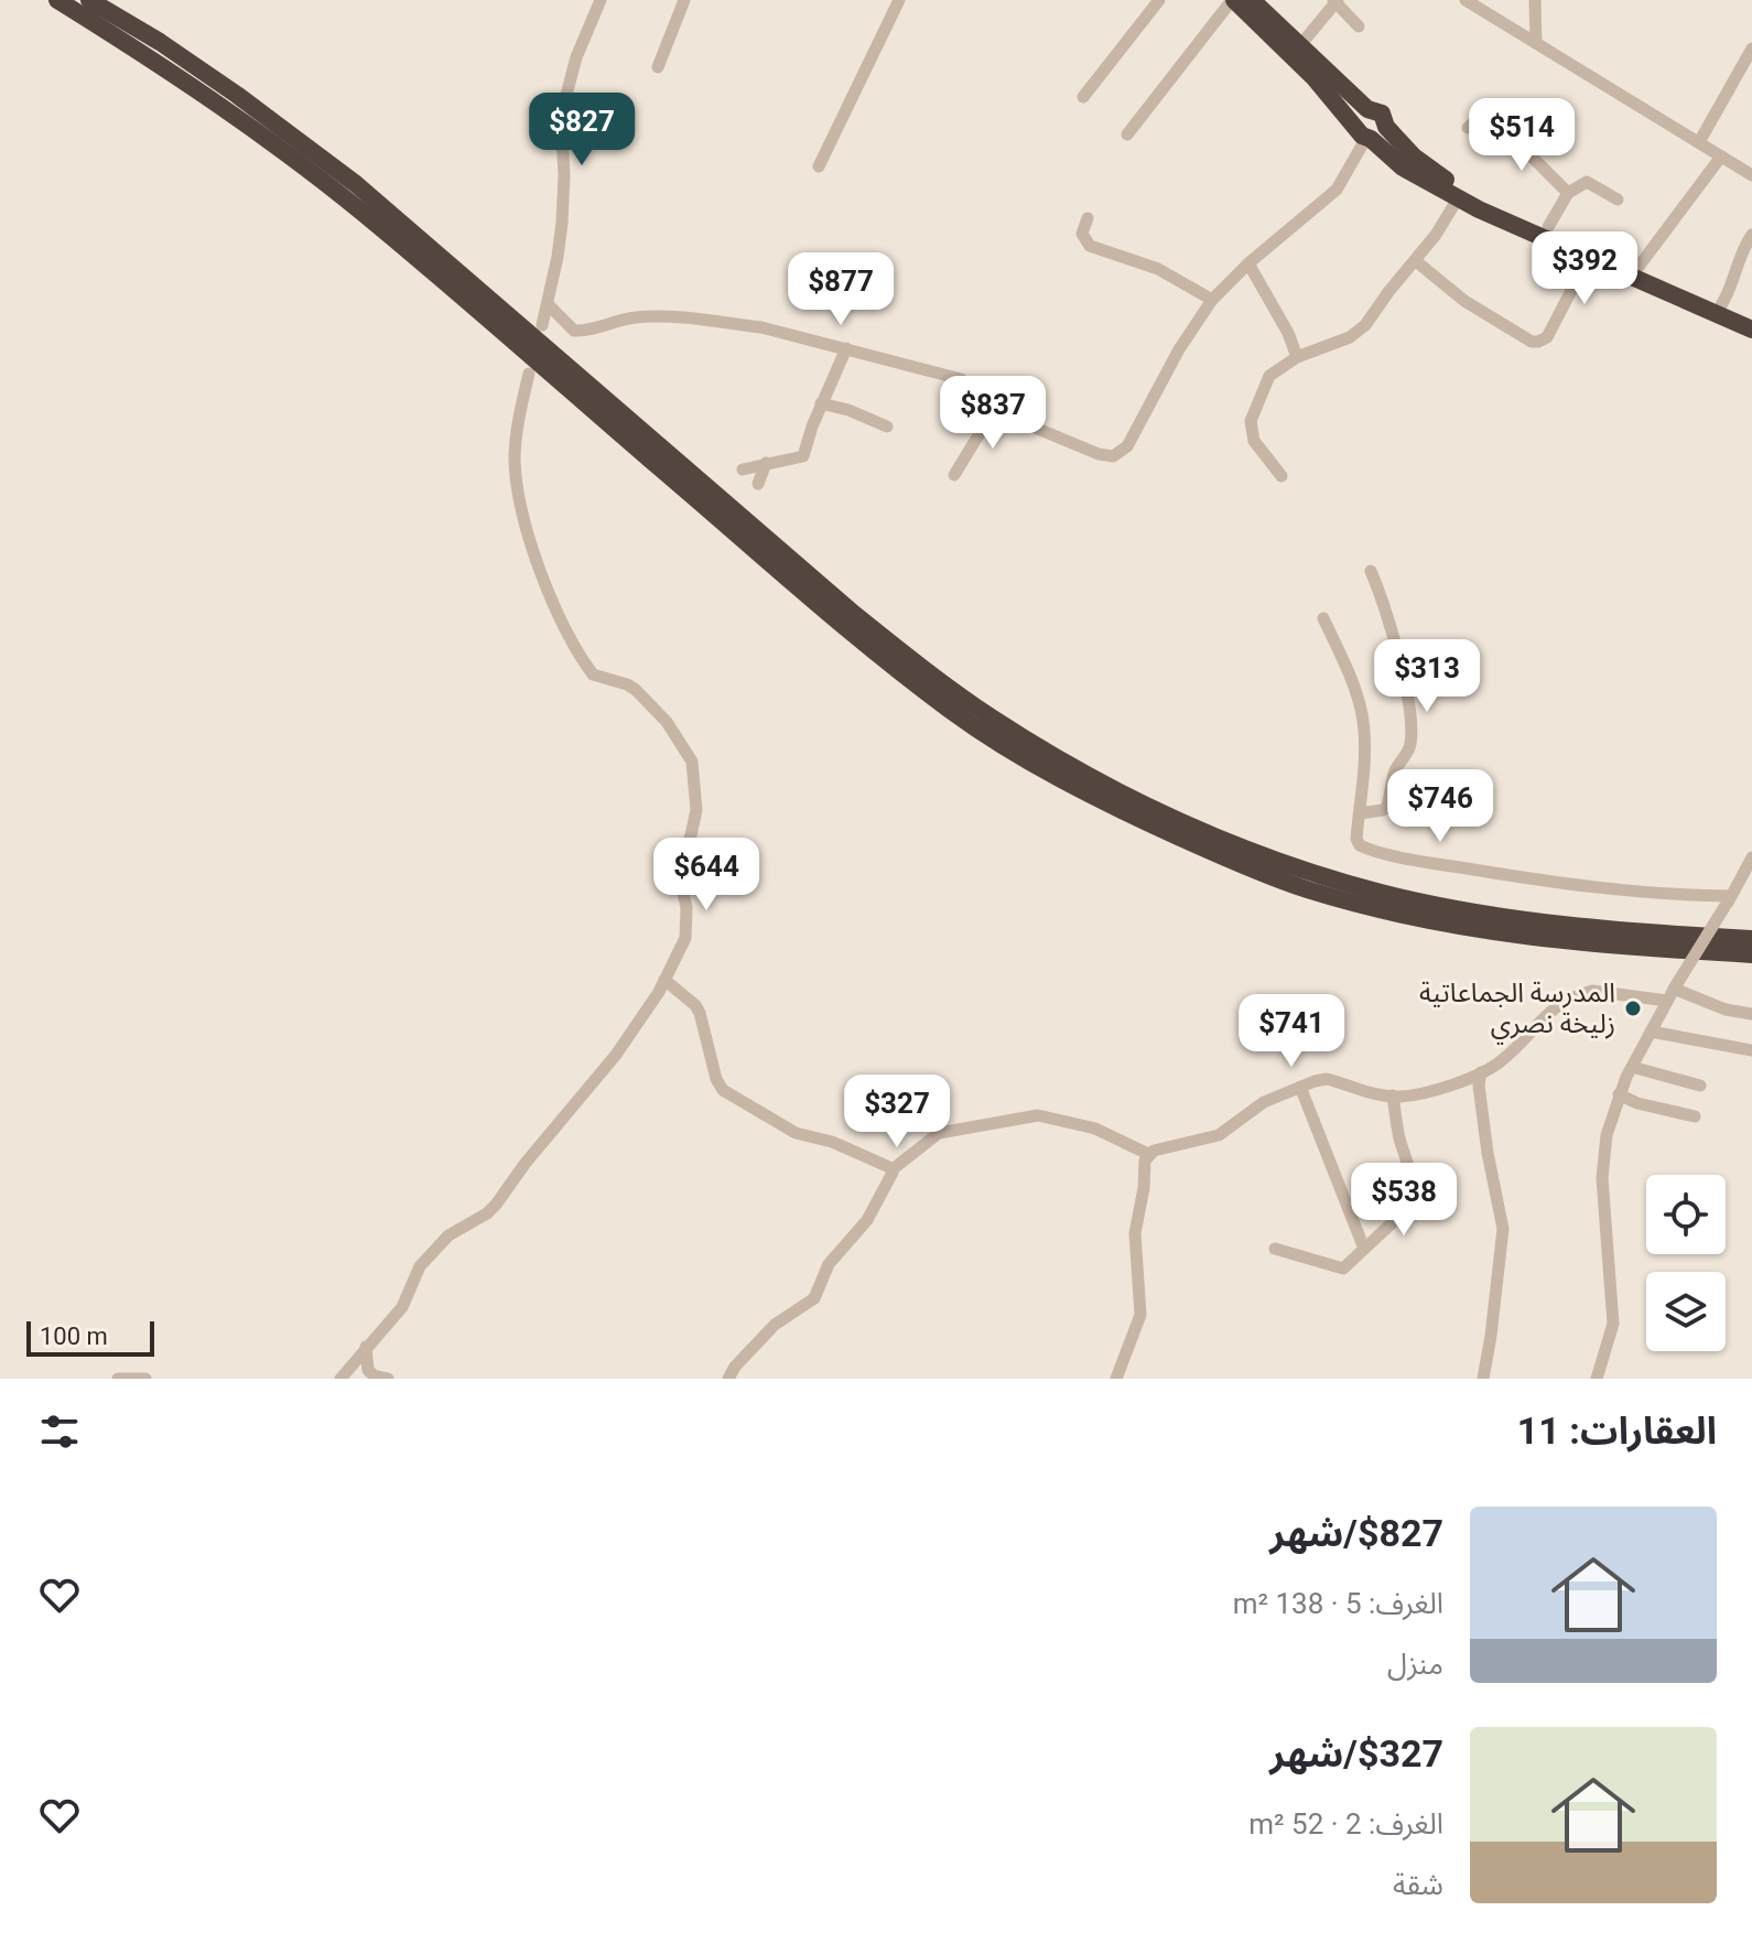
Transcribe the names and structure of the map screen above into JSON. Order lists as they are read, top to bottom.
{
  "places": ["المدرسة الجماعاتية زليخة نصري"],
  "scale_bar": "100 m",
  "page": {
    "price": [
      "$827",
      "$514",
      "$392",
      "$877",
      "$837",
      "$313",
      "$746",
      "$644",
      "$741",
      "$327",
      "$538"
    ],
    "scale": "100 m",
    "heading": "العقارات: 11",
    "list": [
      {
        "name": "$827/شهر",
        "note": "الغرف: 5 · 138 m² · منزل"
      },
      {
        "name": "$327/شهر",
        "note": "الغرف: 2 · 52 m² · شقة"
      }
    ]
  }
}
